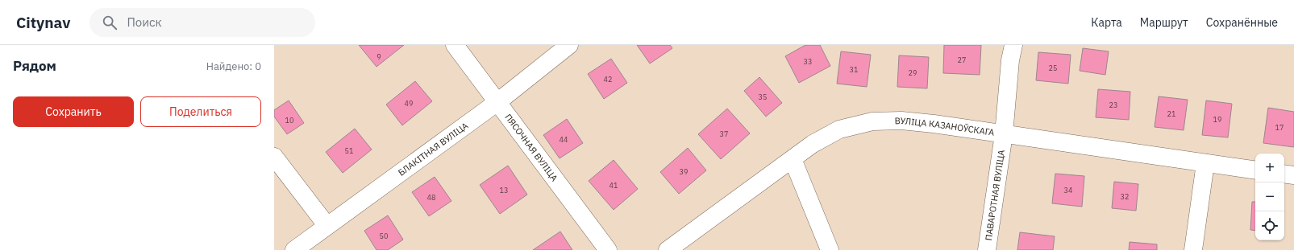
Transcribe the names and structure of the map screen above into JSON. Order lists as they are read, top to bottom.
{
  "streets": {
    "street": [
      "ВУЛІЦА КАЗАНОЎСКАГА",
      "ПЯСОЧНАЯ ВУЛІЦА",
      "БЛАКІТНАЯ ВУЛІЦА",
      "ПАВАРОТНАЯ ВУЛІЦА"
    ]
  },
  "crossings": [
    ["ВУЛІЦА КАЗАНОЎСКАГА", "ПАВАРОТНАЯ ВУЛІЦА"],
    ["ПЯСОЧНАЯ ВУЛІЦА", "БЛАКІТНАЯ ВУЛІЦА"]
  ],
  "house_numbers": [
    "9",
    "27",
    "33",
    "25",
    "31",
    "29",
    "42",
    "35",
    "49",
    "23",
    "21",
    "19",
    "10",
    "17",
    "37",
    "44",
    "51",
    "39",
    "41",
    "13",
    "34",
    "32",
    "48",
    "50"
  ],
  "page": {
    "header": "Citynav",
    "search": "Поиск",
    "nav": ["Карта", "Маршрут", "Сохранённые"],
    "heading": ["Рядом", "Найдено: 0"],
    "buttons": ["Сохранить", "Поделиться"],
    "map_buttons": ["+", "−"]
  }
}
